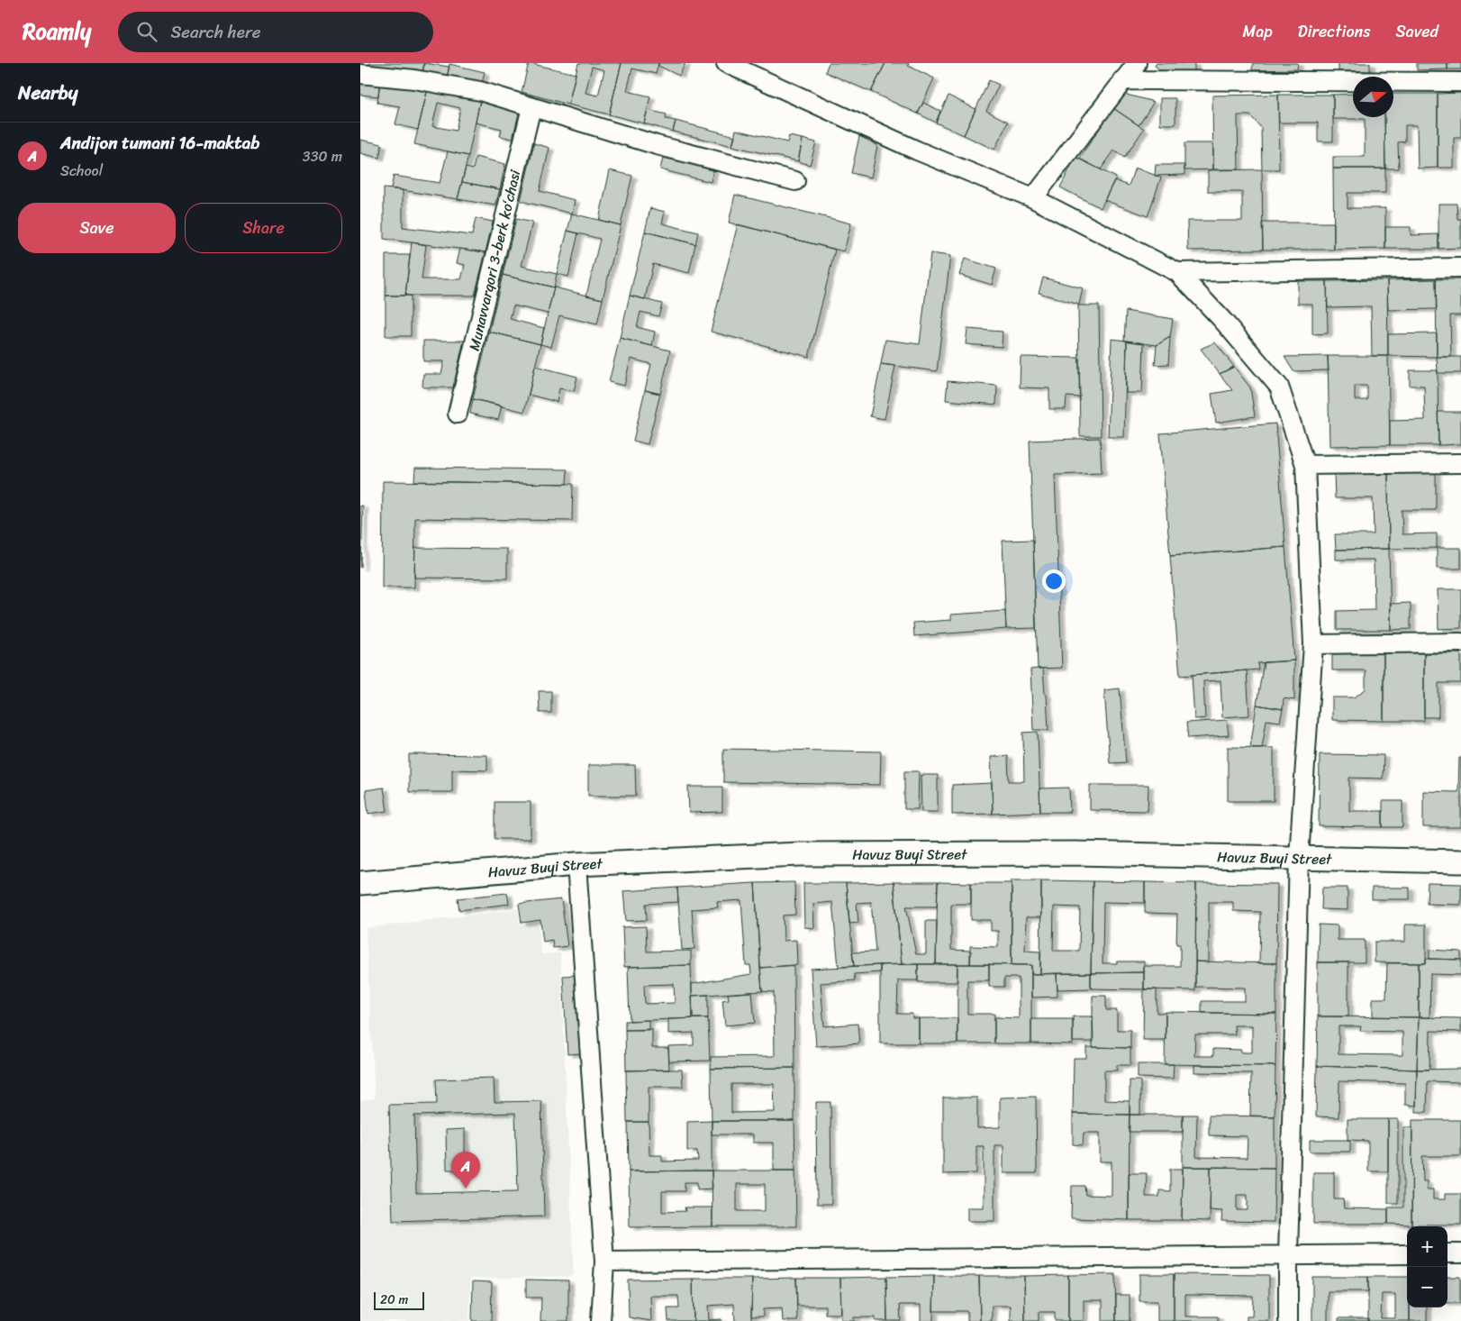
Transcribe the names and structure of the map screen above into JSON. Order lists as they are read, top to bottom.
{
  "streets": {
    "main road": ["Havuz Buyi Street"],
    "street": ["Munavvarqori 3-berk koʻchasi"]
  },
  "scale_bar": "20 m",
  "north": "right",
  "page": {
    "header": "Roamly",
    "search": "Search here",
    "nav": ["Map", "Directions", "Saved"],
    "heading": "Nearby",
    "list": [
      {
        "mark": "A",
        "name": "Andijon tumani 16-maktab",
        "note": "School",
        "value": "330 m"
      }
    ],
    "buttons": ["Save", "Share"],
    "pins": "A",
    "map_buttons": ["+", "−"],
    "scale": "20 m"
  }
}
